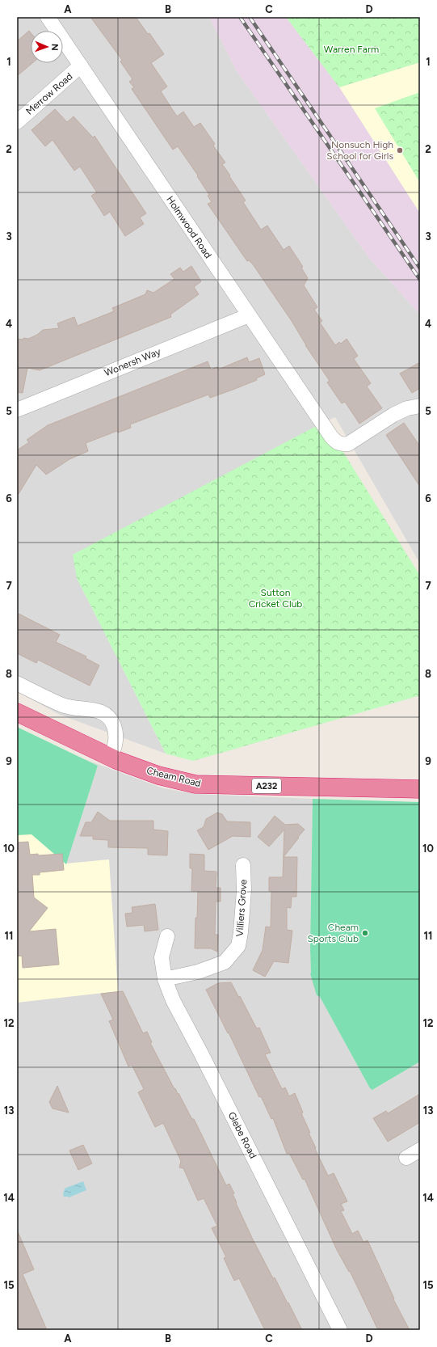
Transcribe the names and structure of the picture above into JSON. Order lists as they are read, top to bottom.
{
  "streets": {
    "highway": ["Cheam Road", "A232"],
    "street": [
      "Merrow Road",
      "Holmwood Road",
      "Wonersh Way",
      "Villiers Grove",
      "Glebe Road"
    ]
  },
  "crossings": [
    ["Merrow Road", "Holmwood Road"],
    ["Holmwood Road", "Wonersh Way"],
    ["Villiers Grove", "Glebe Road"]
  ],
  "parks": ["Warren Farm", "Sutton Cricket Club"],
  "places": ["Nonsuch High School for Girls", "Cheam Sports Club"],
  "north": "right",
  "grid": {
    "columns": [
      "A",
      "B",
      "C",
      "D"
    ],
    "rows": [
      "1",
      "2",
      "3",
      "4",
      "5",
      "6",
      "7",
      "8",
      "9",
      "10",
      "11",
      "12",
      "13",
      "14",
      "15"
    ]
  }
}
